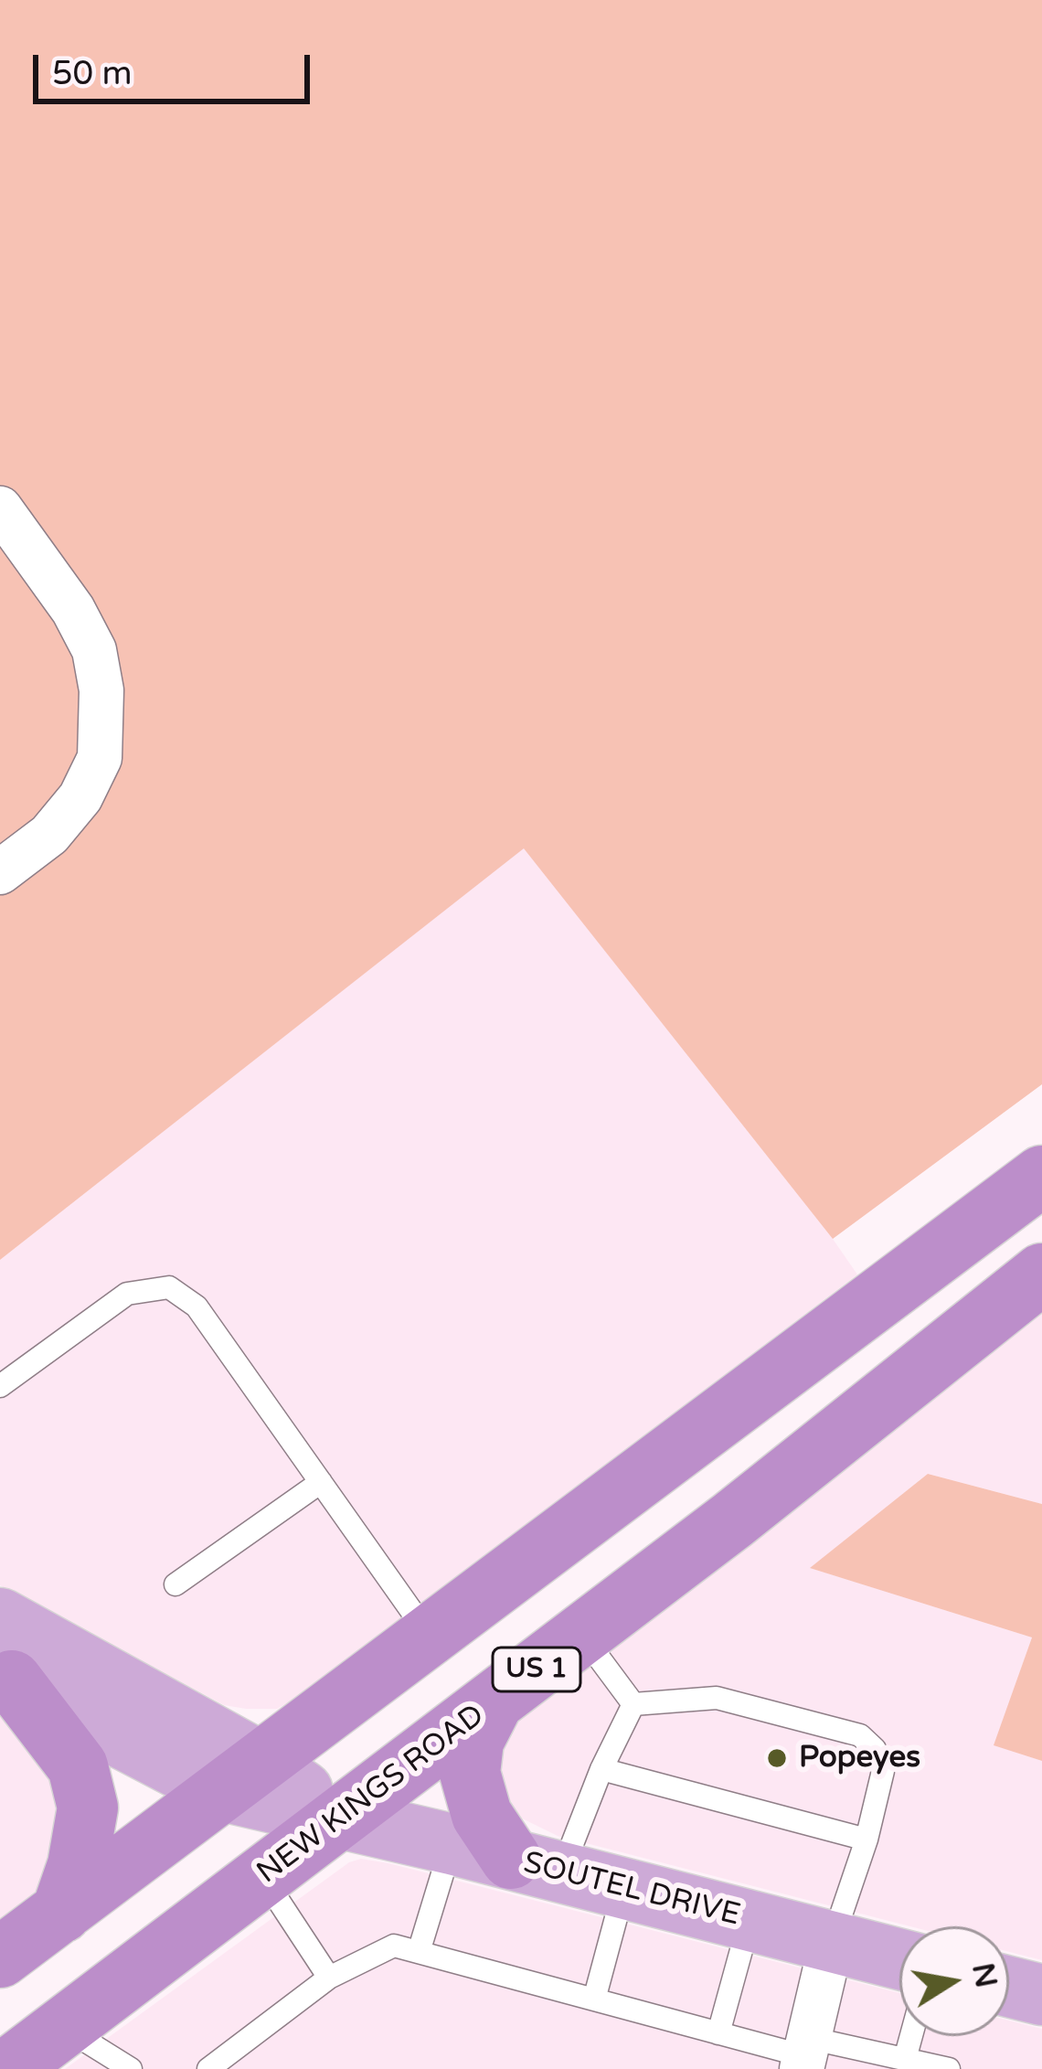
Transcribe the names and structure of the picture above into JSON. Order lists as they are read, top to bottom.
{
  "streets": {
    "highway": ["US 1", "NEW KINGS ROAD"],
    "main road": ["SOUTEL DRIVE"]
  },
  "crossings": [
    ["NEW KINGS ROAD", "SOUTEL DRIVE"]
  ],
  "places": ["Popeyes"],
  "scale_bar": "50 m",
  "north": "right"
}
